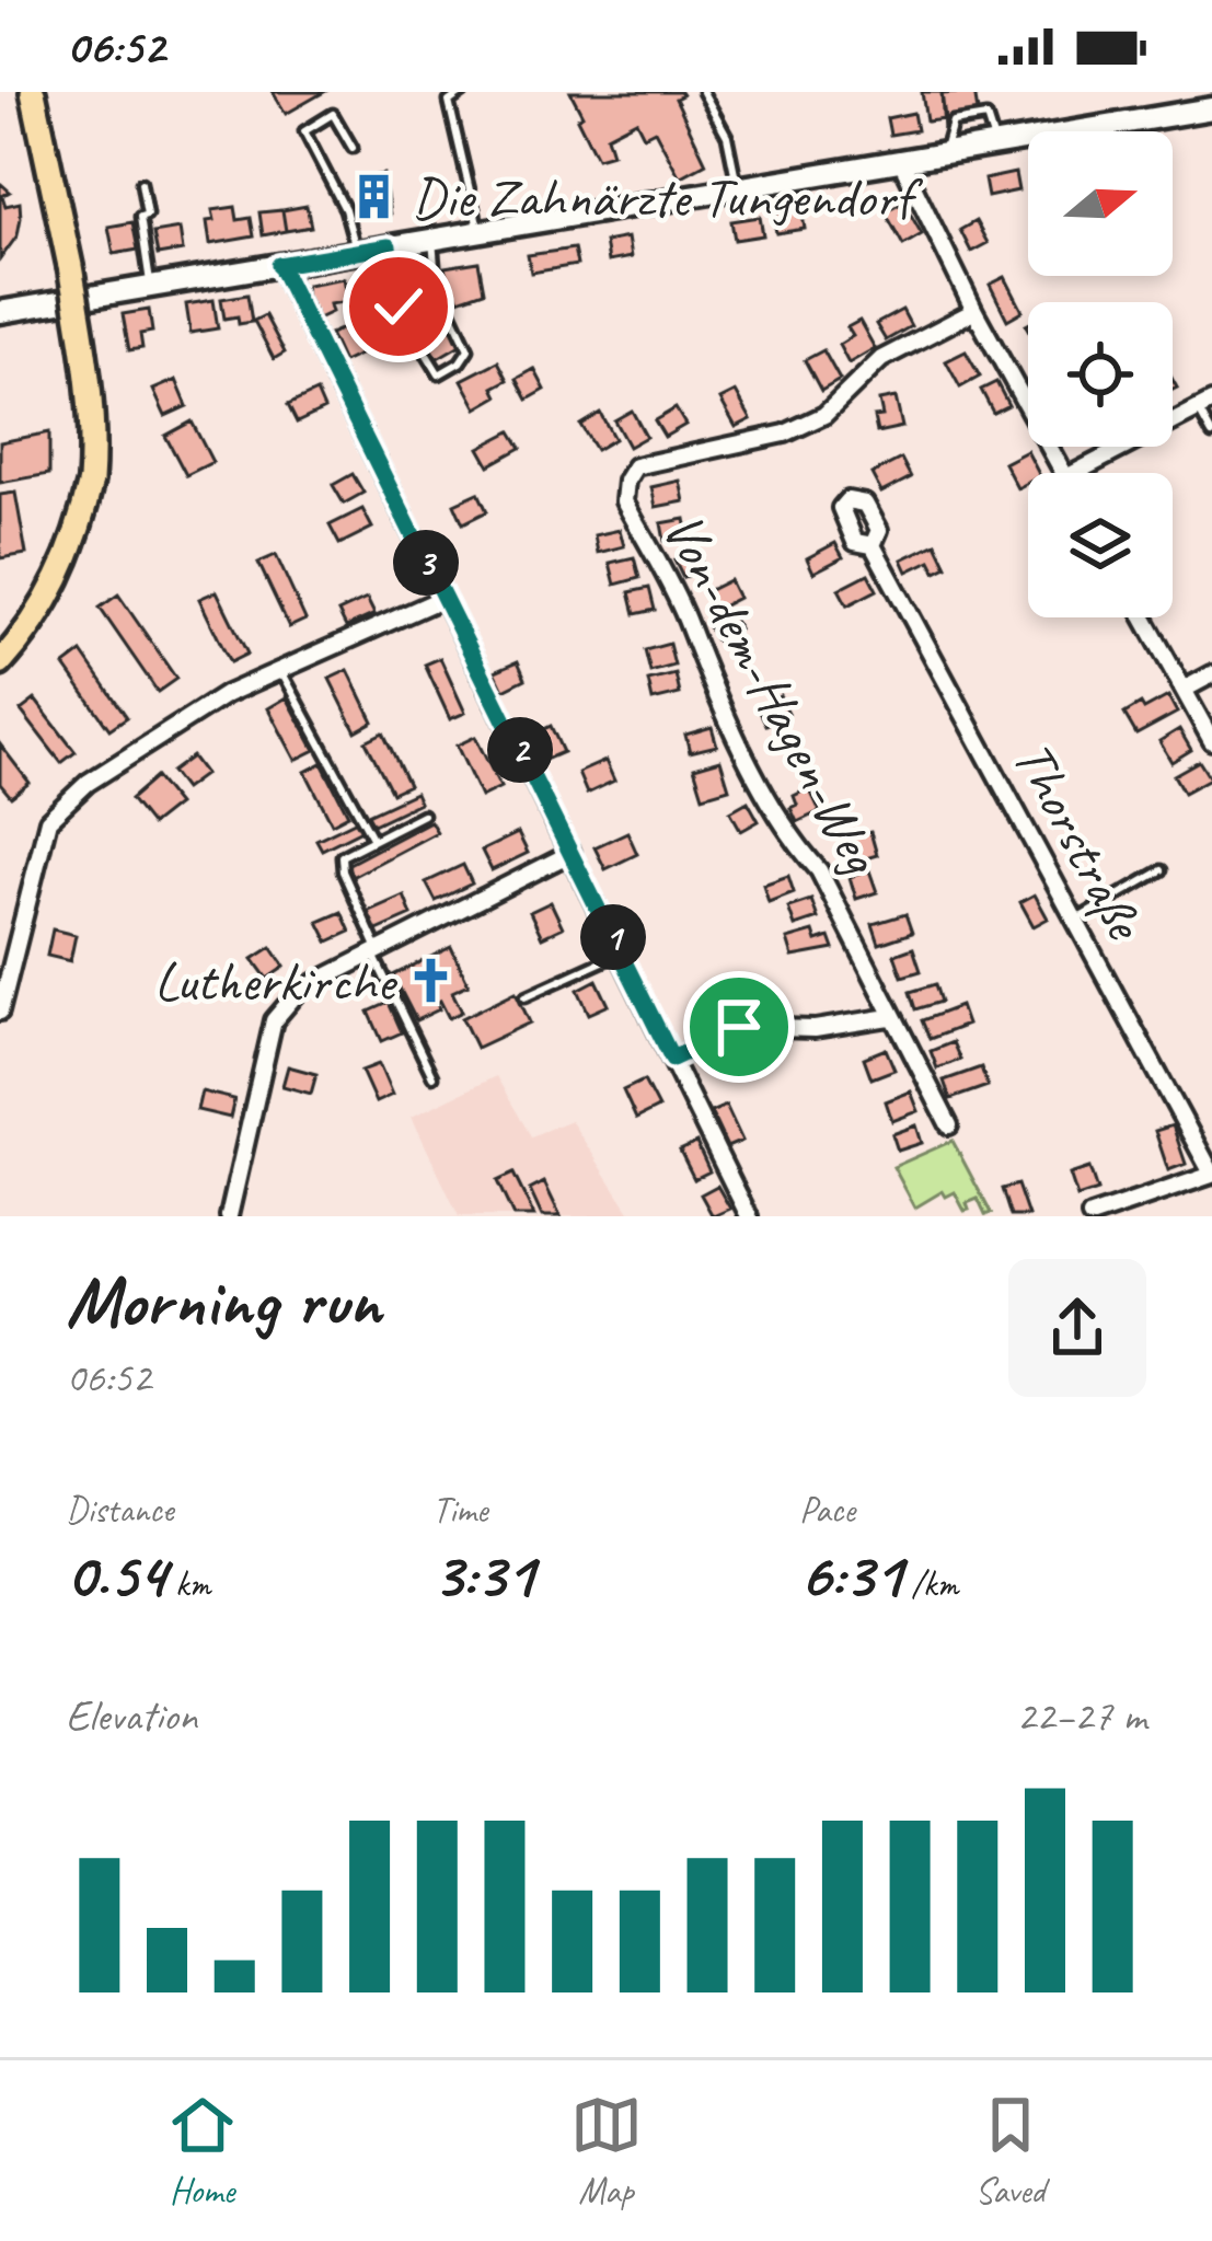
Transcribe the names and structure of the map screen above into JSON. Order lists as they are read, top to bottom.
{
  "streets": {
    "street": ["Von-dem-Hagen-Weg", "Thorstraße"]
  },
  "places": {
    "building": ["Die Zahnärzte Tungendorf"],
    "church": ["Lutherkirche"]
  },
  "north": "right",
  "page": {
    "status": "06:52",
    "pins": ["3", "2", "1"],
    "heading": ["Morning run", "06:52"],
    "stats": [
      ["Distance", "0.54 km"],
      ["Time", "3:31"],
      ["Pace", "6:31 /km"]
    ],
    "chart": ["Elevation", "22–27 m"],
    "tabs": ["Home", "Map", "Saved"]
  }
}
